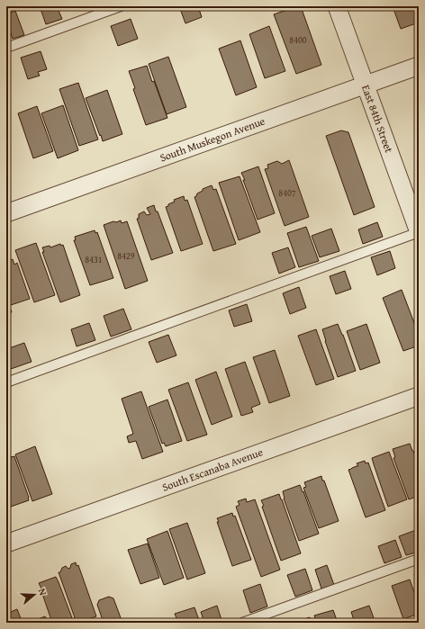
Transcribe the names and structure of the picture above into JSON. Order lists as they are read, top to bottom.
{
  "streets": {
    "street": ["East 84th Street", "South Muskegon Avenue", "South Escanaba Avenue"]
  },
  "crossings": [
    ["East 84th Street", "South Muskegon Avenue"]
  ],
  "house_numbers": [
    "8400",
    "8407",
    "8429",
    "8431"
  ],
  "north": "right"
}
